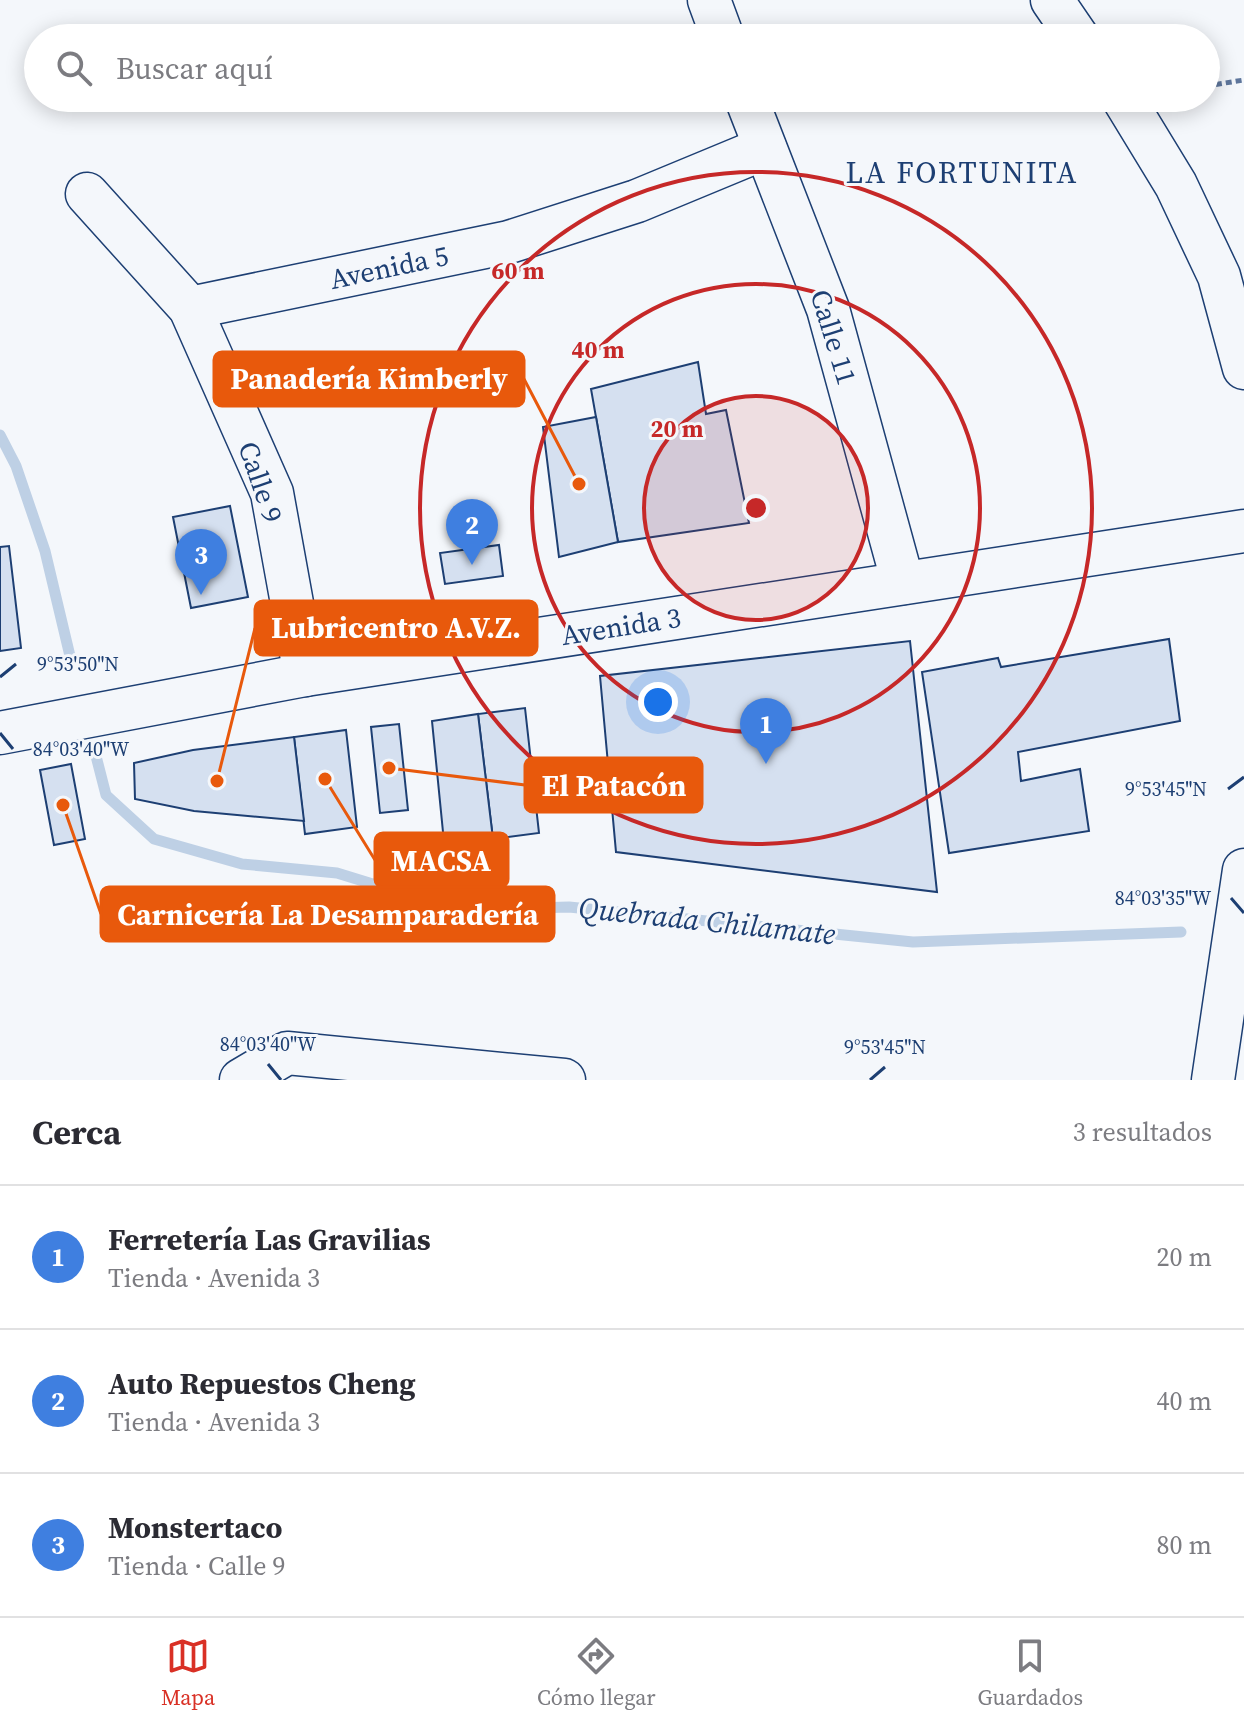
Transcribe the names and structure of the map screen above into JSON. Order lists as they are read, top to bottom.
{
  "streets": {
    "street": [
      "Avenida 5",
      "Calle 11",
      "Calle 9",
      "Avenida 3"
    ]
  },
  "crossings": [
    ["Avenida 5", "Calle 11"],
    ["Avenida 5", "Calle 9"],
    ["Calle 11", "Avenida 3"],
    ["Calle 9", "Avenida 3"]
  ],
  "districts": ["LA FORTUNITA"],
  "water": ["Quebrada Chilamate"],
  "places": [
    "Panadería Kimberly",
    "El Patacón",
    "MACSA",
    "Lubricentro A.V.Z.",
    "Carnicería La Desamparadería"
  ],
  "page": {
    "search": "Buscar aquí",
    "pins": ["2", "3", "1"],
    "heading": ["Cerca", "3 resultados"],
    "list": [
      {
        "mark": "1",
        "name": "Ferretería Las Gravilias",
        "note": "Tienda · Avenida 3",
        "value": "20 m"
      },
      {
        "mark": "2",
        "name": "Auto Repuestos Cheng",
        "note": "Tienda · Avenida 3",
        "value": "40 m"
      },
      {
        "mark": "3",
        "name": "Monstertaco",
        "note": "Tienda · Calle 9",
        "value": "80 m"
      }
    ],
    "nav": ["Mapa", "Cómo llegar", "Guardados"]
  },
  "coordinates": [
    "9°53'50\"N",
    "84°03'40\"W",
    "9°53'45\"N",
    "84°03'35\"W"
  ],
  "rings": ["60 m", "40 m", "20 m"]
}
